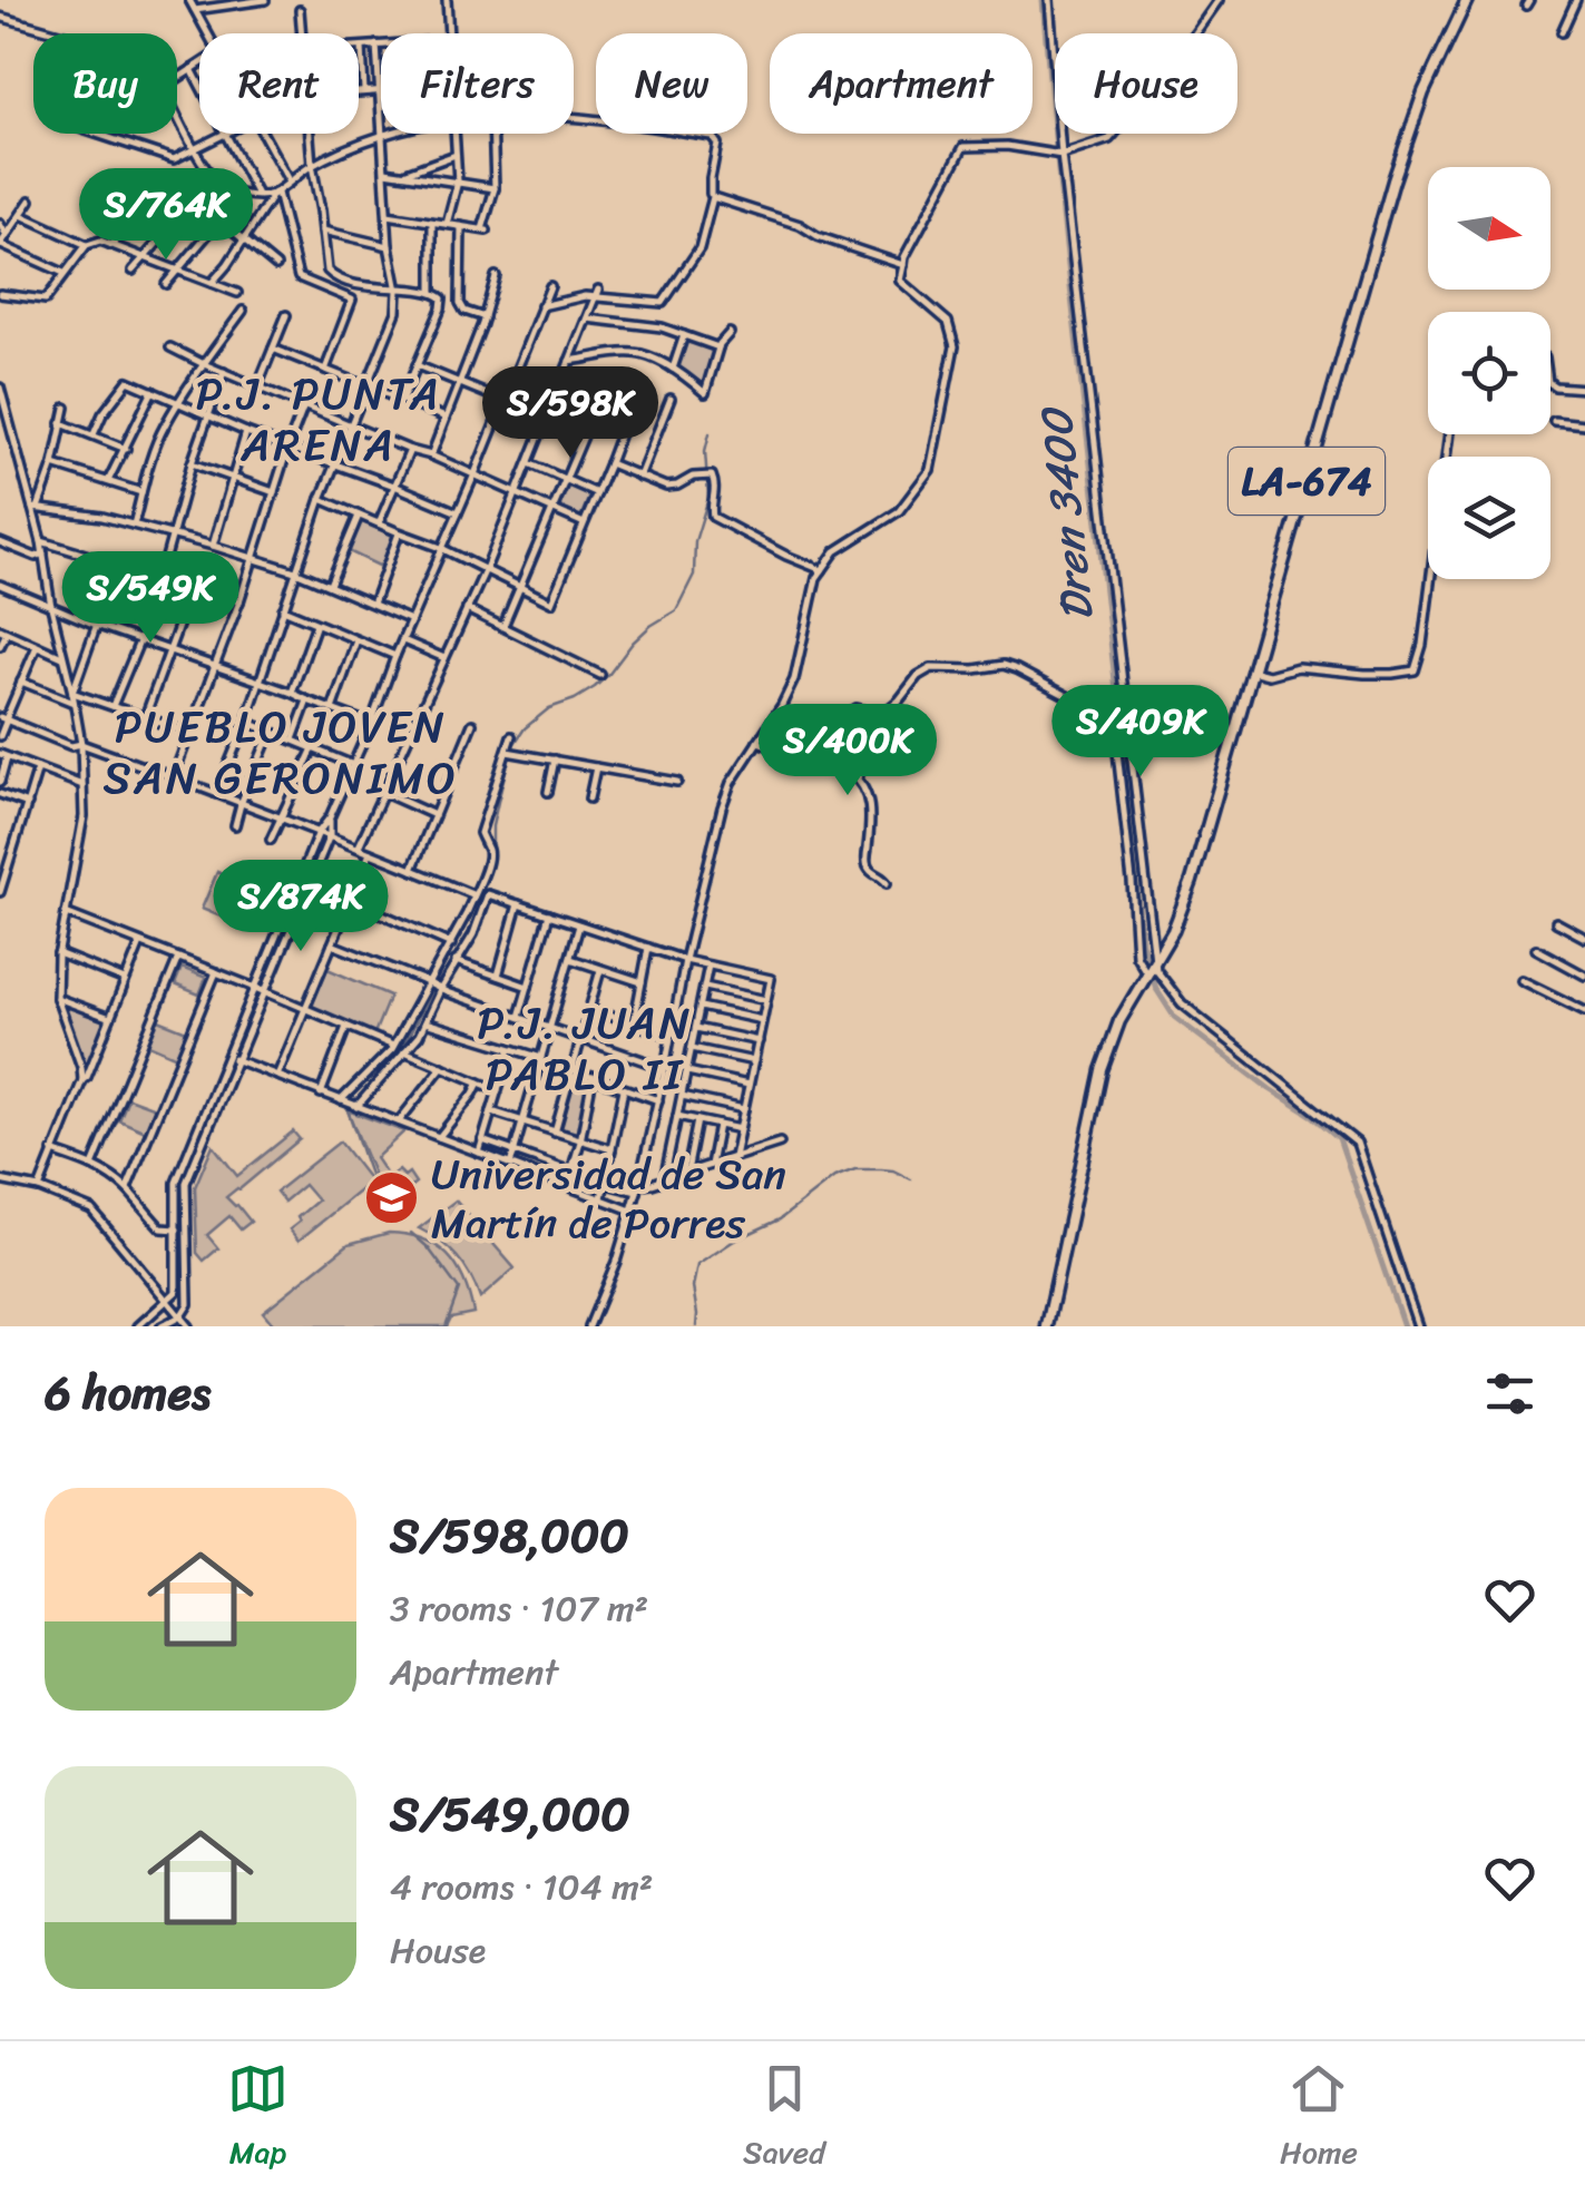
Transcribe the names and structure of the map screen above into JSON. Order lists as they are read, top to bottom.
{
  "streets": {
    "main road": ["LA-674"]
  },
  "districts": ["P.J. PUNTA ARENA", "PUEBLO JOVEN SAN GERONIMO", "P.J. JUAN PABLO II"],
  "water": ["Dren 3400"],
  "places": {
    "school or university": ["Universidad de San Martín de Porres"]
  },
  "north": "right",
  "page": {
    "chip": [
      "Buy",
      "Rent",
      "Filters",
      "New",
      "Apartment",
      "House"
    ],
    "price": [
      "S/764K",
      "S/598K",
      "S/549K",
      "S/409K",
      "S/400K",
      "S/874K"
    ],
    "heading": "6 homes",
    "list": [
      {
        "name": "S/598,000",
        "note": "3 rooms · 107 m² · Apartment"
      },
      {
        "name": "S/549,000",
        "note": "4 rooms · 104 m² · House"
      }
    ],
    "tabs": ["Map", "Saved", "Home"]
  }
}
